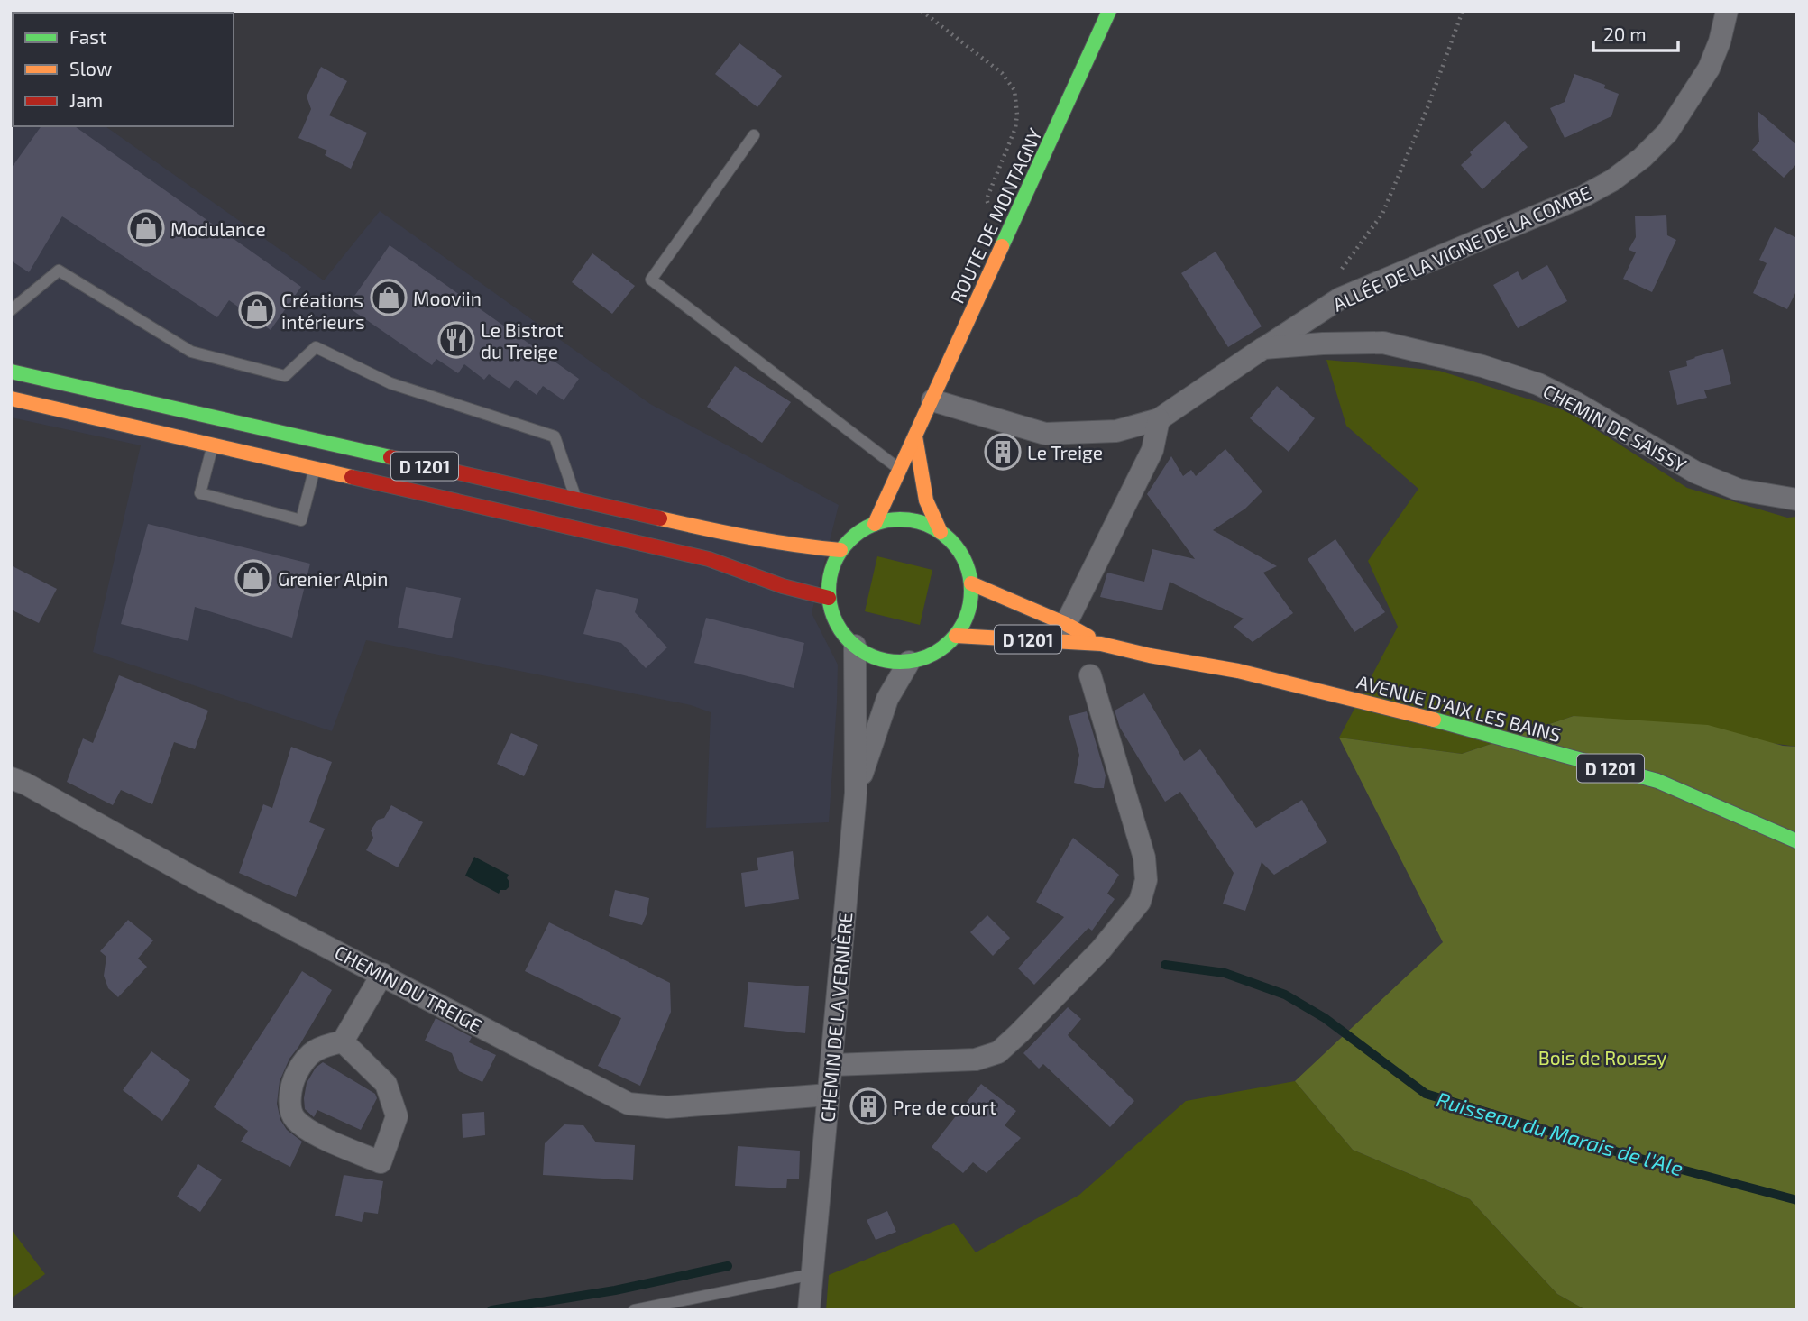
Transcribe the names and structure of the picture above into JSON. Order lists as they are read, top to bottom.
{
  "streets": {
    "main road": ["ROUTE DE MONTAGNY", "D 1201", "AVENUE D'AIX LES BAINS"],
    "street": [
      "ALLÉE DE LA VIGNE DE LA COMBE",
      "CHEMIN DE SAISSY",
      "CHEMIN DU TREIGE",
      "CHEMIN DE LA VERNIÈRE"
    ]
  },
  "crossings": [
    ["ROUTE DE MONTAGNY", "CHEMIN DE SAISSY"],
    ["ROUTE DE MONTAGNY", "D 1201"],
    ["ROUTE DE MONTAGNY", "CHEMIN DE LA VERNIÈRE"],
    ["ALLÉE DE LA VIGNE DE LA COMBE", "CHEMIN DE SAISSY"],
    ["D 1201", "AVENUE D'AIX LES BAINS"],
    ["D 1201", "CHEMIN DE LA VERNIÈRE"],
    ["CHEMIN DU TREIGE", "CHEMIN DE LA VERNIÈRE"]
  ],
  "water": ["Ruisseau du Marais de l'Ale"],
  "parks": ["Bois de Roussy"],
  "places": {
    "shop": [
      "Modulance",
      "Mooviin",
      "Créations intérieurs",
      "Grenier Alpin"
    ],
    "restaurant": ["Le Bistrot du Treige"],
    "building": ["Le Treige", "Pre de court"]
  },
  "legend": ["Fast", "Slow", "Jam"],
  "scale_bar": "20 m"
}
